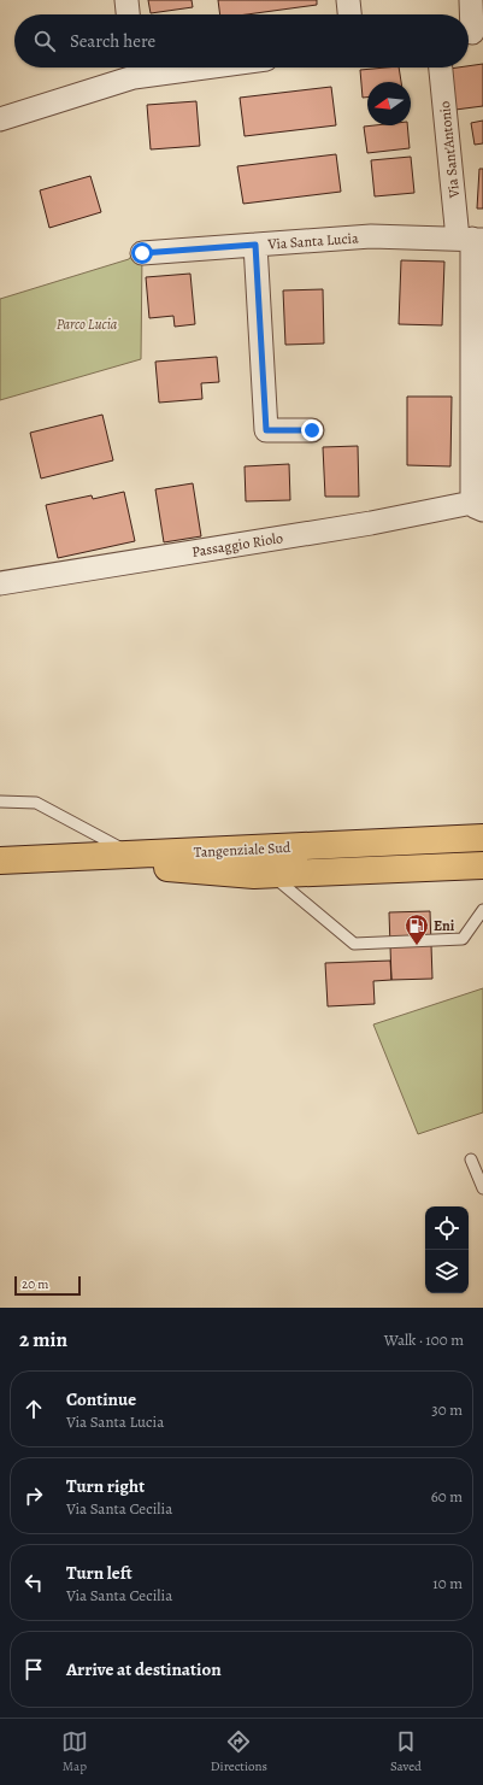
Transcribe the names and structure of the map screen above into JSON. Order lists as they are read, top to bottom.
{
  "streets": {
    "highway": ["Tangenziale Sud"],
    "street": ["Via Sant'Antonio", "Via Santa Lucia", "Passaggio Riolo"]
  },
  "crossings": [
    ["Via Sant'Antonio", "Via Santa Lucia"],
    ["Via Sant'Antonio", "Passaggio Riolo"]
  ],
  "parks": ["Parco Lucia"],
  "places": {
    "fuel station": ["Eni"]
  },
  "scale_bar": "20 m",
  "north": "left",
  "page": {
    "search": "Search here",
    "scale": "20 m",
    "heading": ["2 min", "Walk · 100 m"],
    "list": [
      ["Continue", "Via Santa Lucia", "30 m"],
      ["Turn right", "Via Santa Cecilia", "60 m"],
      ["Turn left", "Via Santa Cecilia", "10 m"],
      "Arrive at destination"
    ],
    "nav": ["Map", "Directions", "Saved"]
  }
}
